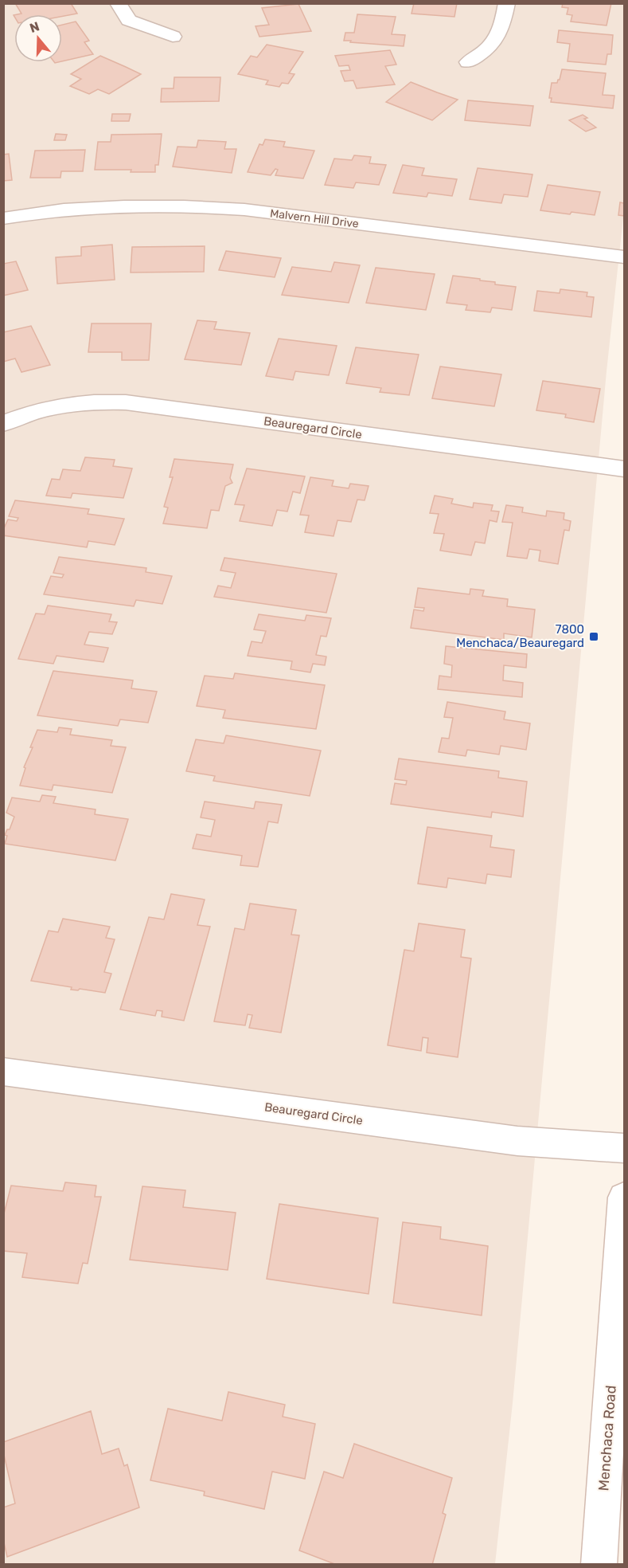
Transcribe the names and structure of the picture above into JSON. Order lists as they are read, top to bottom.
{
  "streets": {
    "street": ["Malvern Hill Drive", "Beauregard Circle", "Menchaca Road"]
  },
  "places": {
    "transit": ["7800 Menchaca/Beauregard"]
  },
  "north": "top"
}
